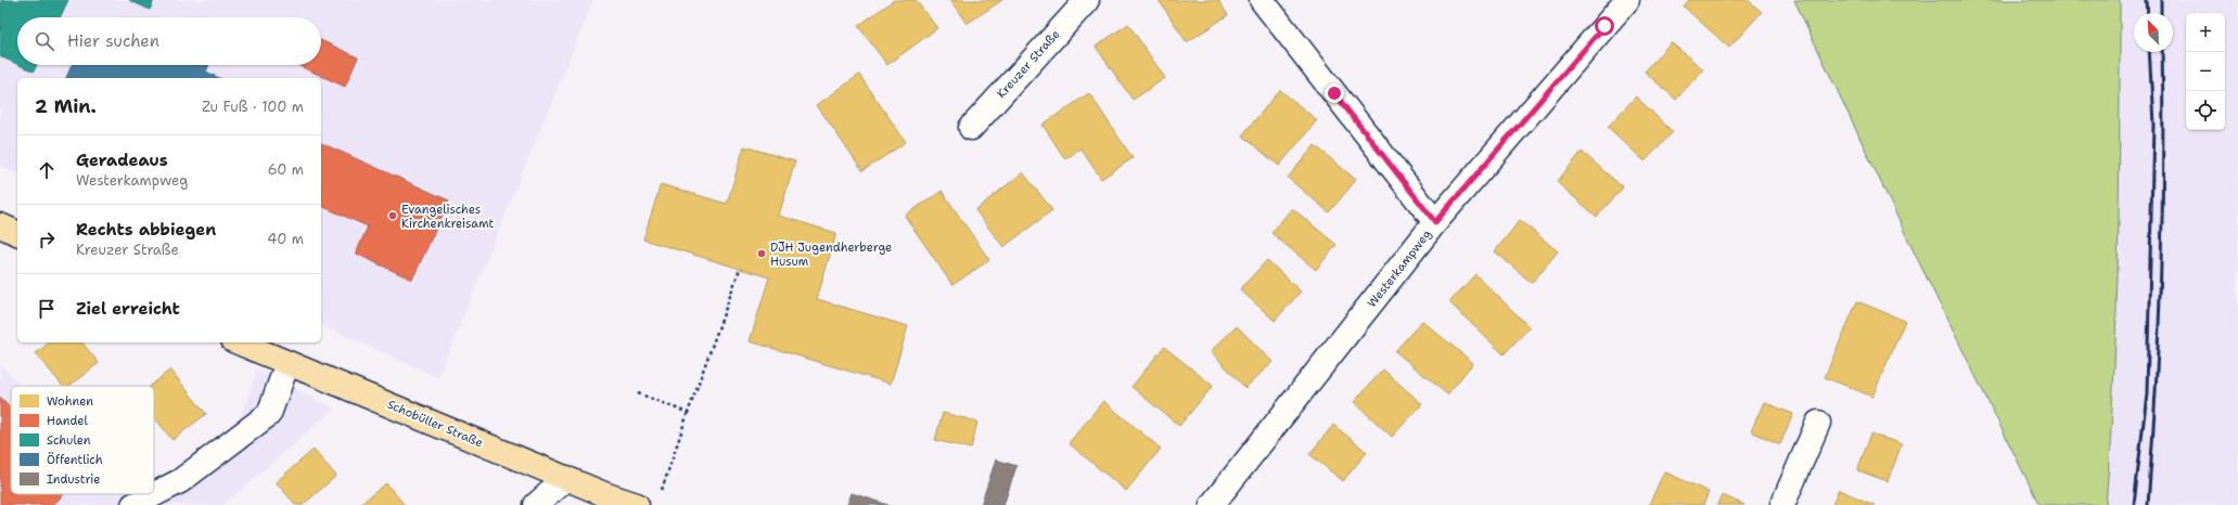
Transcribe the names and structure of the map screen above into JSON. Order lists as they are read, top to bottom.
{
  "streets": {
    "main road": ["Schobüller Straße"],
    "street": ["Kreuzer Straße", "Westerkampweg"]
  },
  "places": ["Evangelisches Kirchenkreisamt", "DJH Jugendherberge Husum"],
  "legend": [
    "Wohnen",
    "Handel",
    "Schulen",
    "Öffentlich",
    "Industrie"
  ],
  "north": "top left",
  "page": {
    "map_buttons": ["+", "−"],
    "search": "Hier suchen",
    "heading": ["2 Min.", "Zu Fuß · 100 m"],
    "list": [
      ["Geradeaus", "Westerkampweg", "60 m"],
      ["Rechts abbiegen", "Kreuzer Straße", "40 m"],
      "Ziel erreicht"
    ]
  }
}
